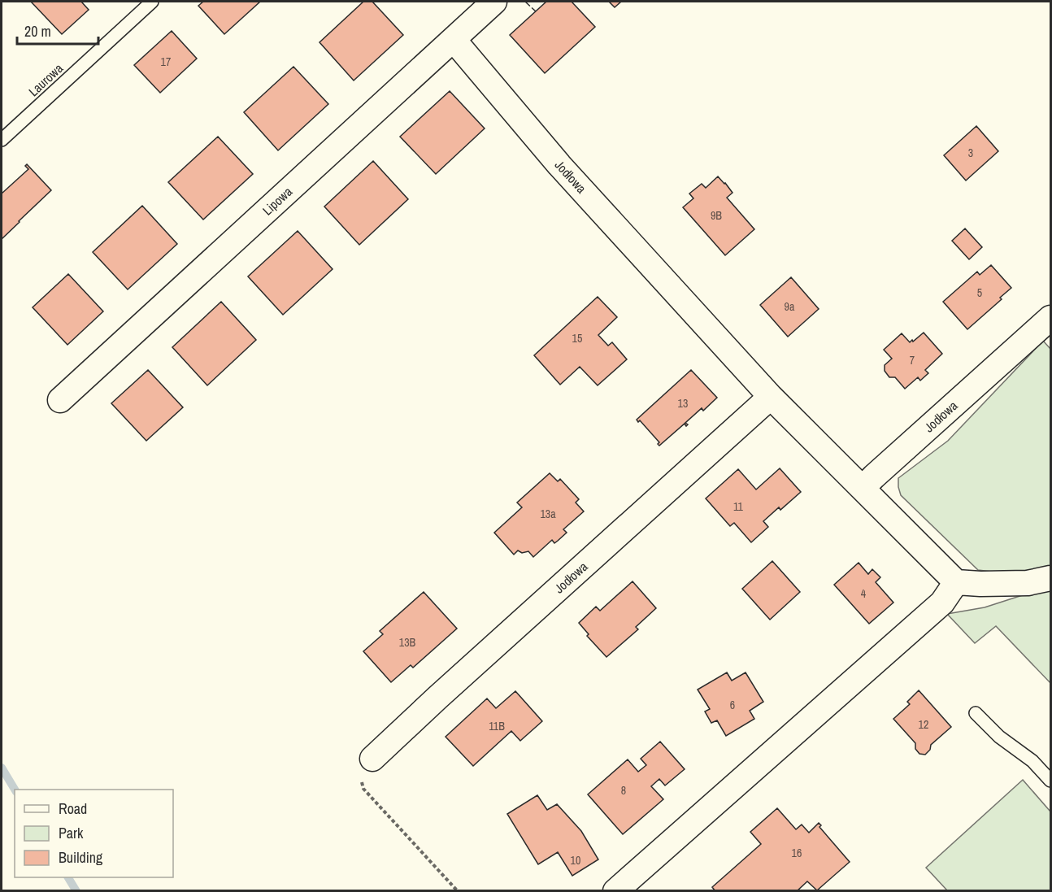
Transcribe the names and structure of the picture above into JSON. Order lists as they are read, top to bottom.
{
  "streets": {
    "street": ["Jodłowa", "Lipowa"],
    "lane": ["Laurowa"]
  },
  "crossings": [
    ["Jodłowa", "Lipowa"]
  ],
  "house_numbers": [
    "17",
    "3",
    "9B",
    "5",
    "9a",
    "15",
    "7",
    "13",
    "11",
    "13a",
    "4",
    "13B",
    "6",
    "12",
    "11B",
    "8",
    "16",
    "10"
  ],
  "legend": ["Road", "Park", "Building"],
  "scale_bar": "20 m"
}
